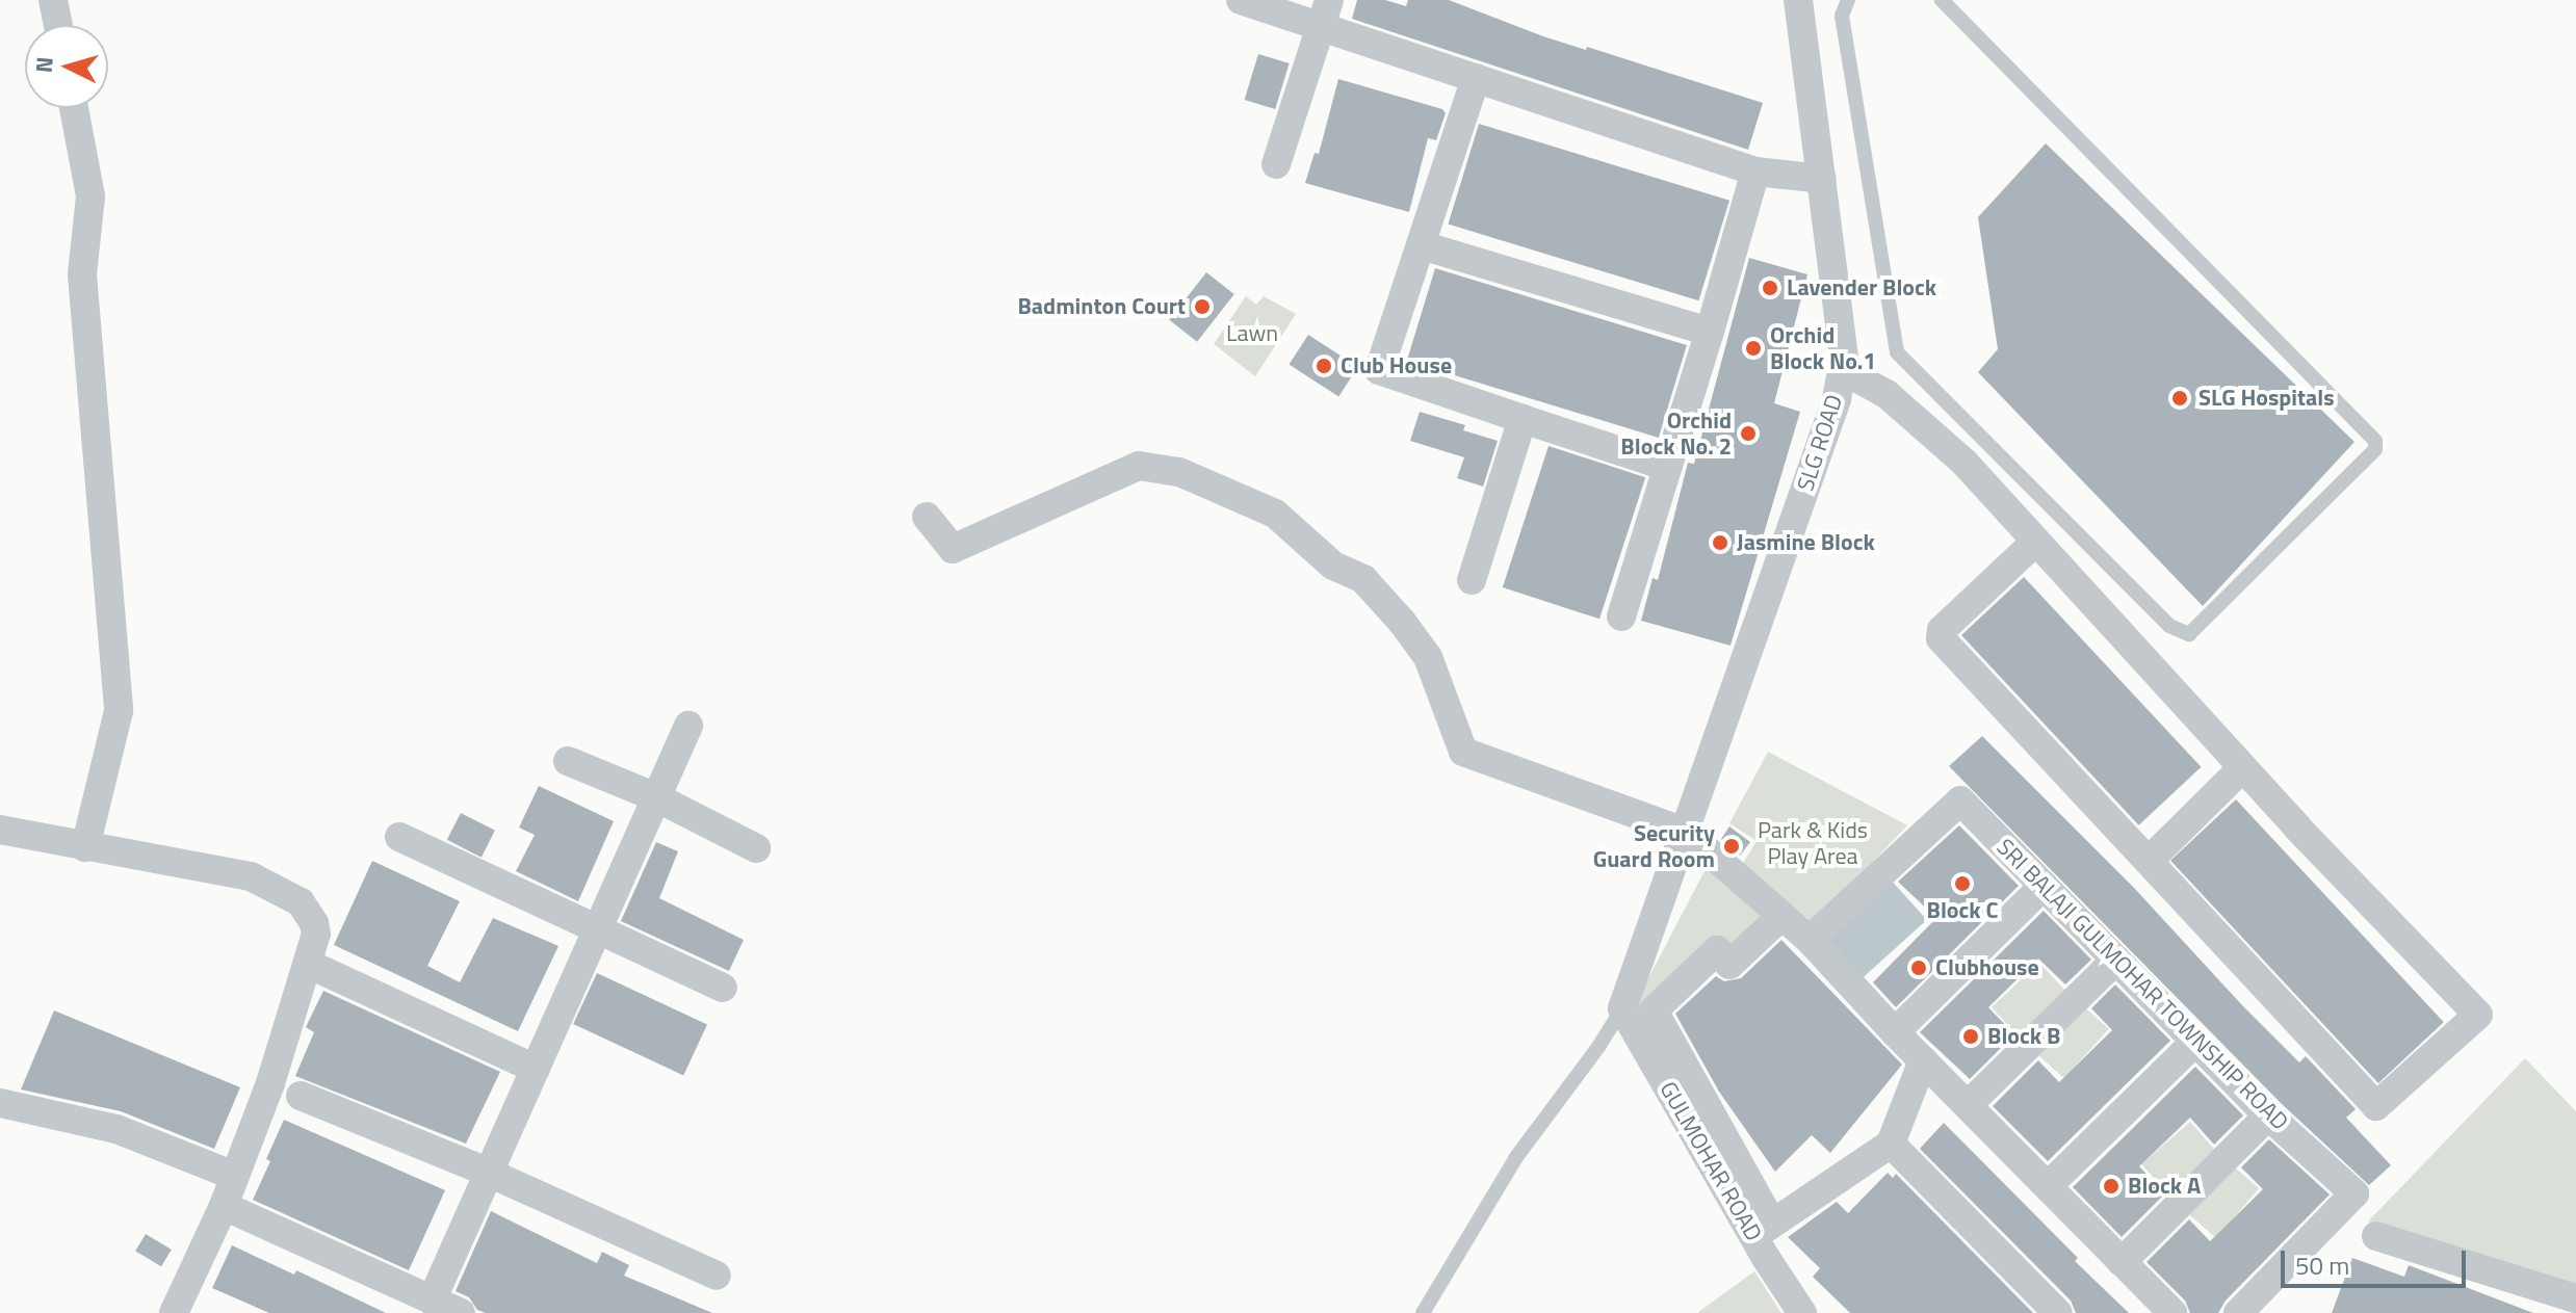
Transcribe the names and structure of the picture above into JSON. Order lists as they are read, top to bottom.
{
  "streets": {
    "street": ["SLG ROAD", "SRI BALAJI GULMOHAR TOWNSHIP ROAD", "GULMOHAR ROAD"]
  },
  "crossings": [
    ["SLG ROAD", "GULMOHAR ROAD"]
  ],
  "parks": ["Lawn", "Park & Kids Play Area"],
  "places": [
    "Lavender Block",
    "Badminton Court",
    "Orchid Block No.1",
    "Club House",
    "SLG Hospitals",
    "Orchid Block No. 2",
    "Jasmine Block",
    "Security Guard Room",
    "Block C",
    "Clubhouse",
    "Block B",
    "Block A"
  ],
  "scale_bar": "50 m",
  "north": "left"
}
